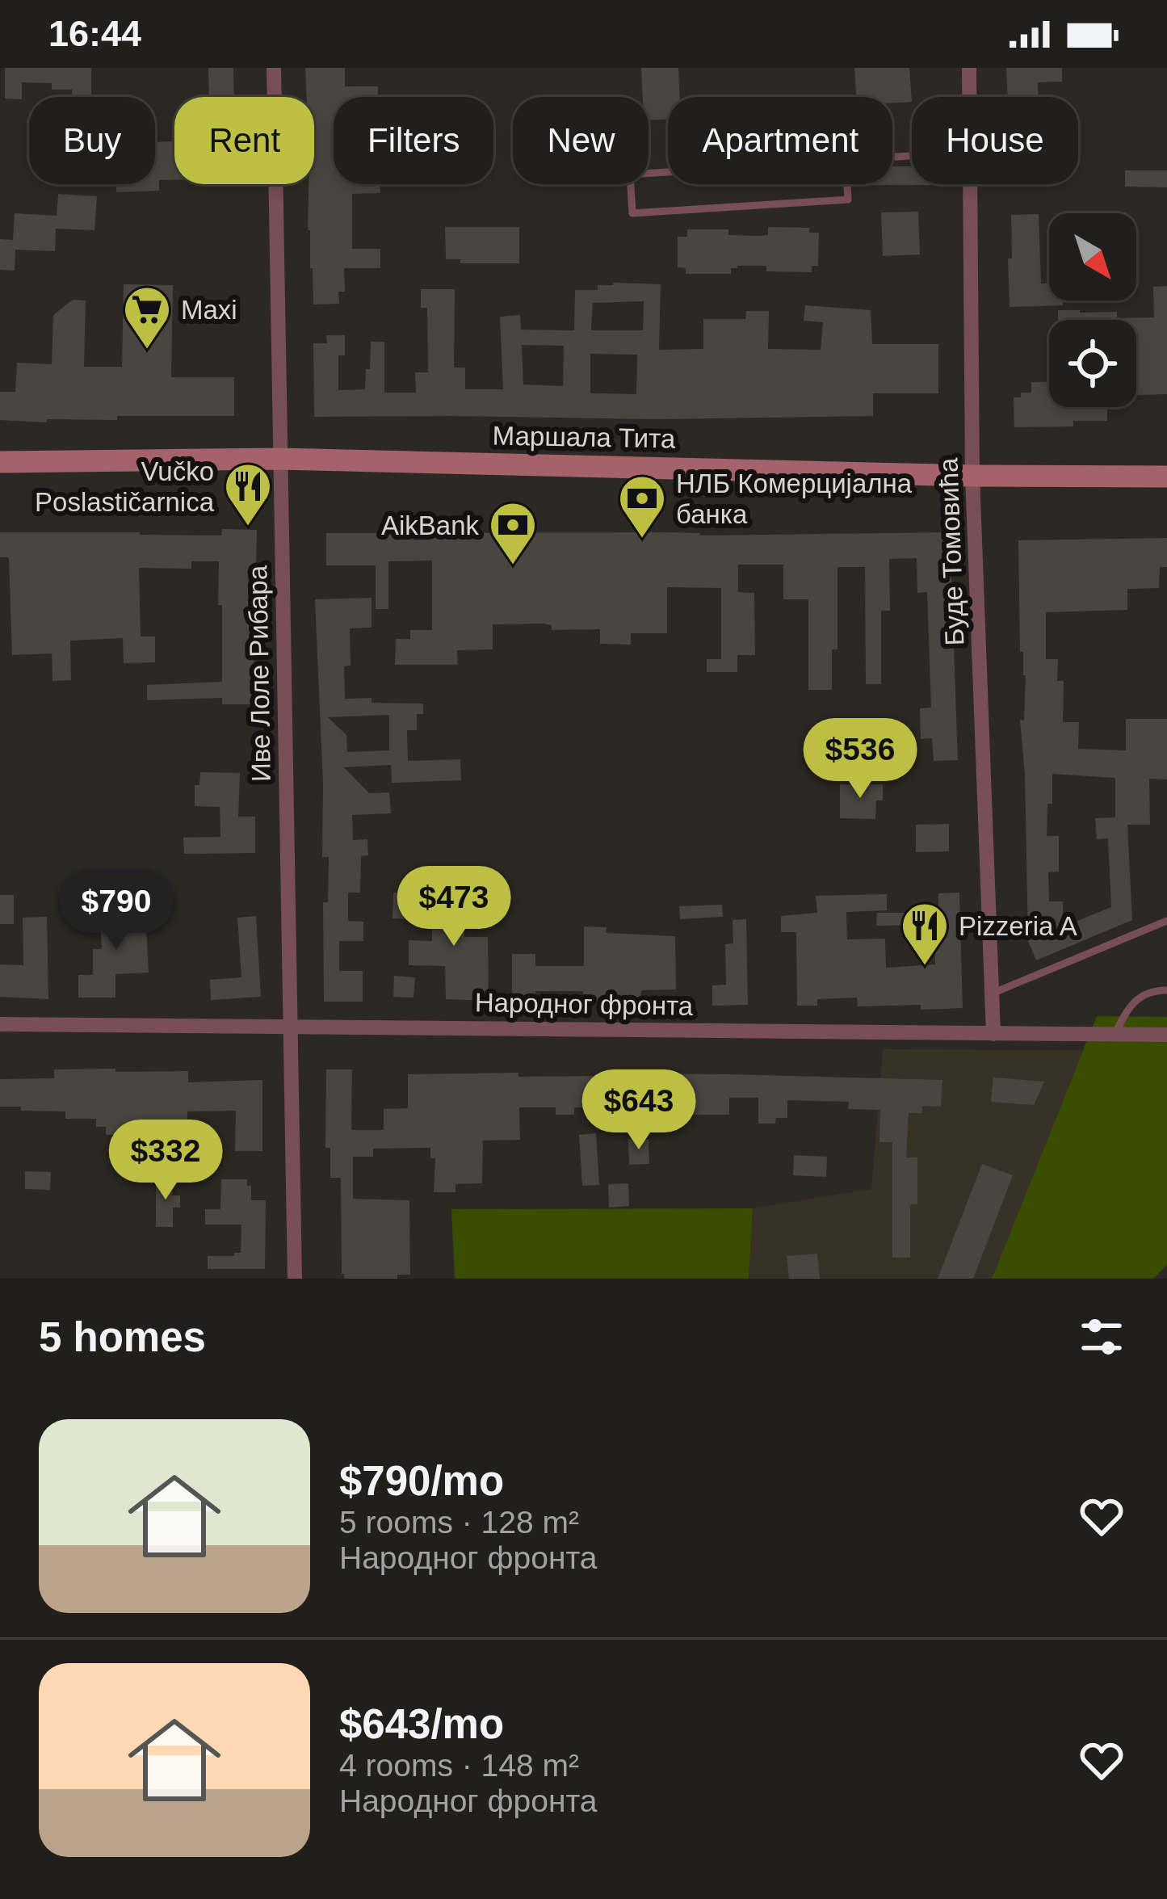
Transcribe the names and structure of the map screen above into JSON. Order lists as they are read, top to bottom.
{
  "streets": {
    "street": [
      "Маршала Тита",
      "Буде Томовића",
      "Иве Лоле Рибара",
      "Народног фронта"
    ]
  },
  "crossings": [
    ["Маршала Тита", "Буде Томовића"],
    ["Маршала Тита", "Иве Лоле Рибара"],
    ["Буде Томовића", "Народног фронта"],
    ["Иве Лоле Рибара", "Народног фронта"]
  ],
  "places": {
    "supermarket": ["Maxi"],
    "restaurant": ["Vučko Poslastičarnica", "Pizzeria A"],
    "bank": ["НЛБ Комерцијална банка", "AikBank"]
  },
  "north": "bottom right",
  "page": {
    "status": "16:44",
    "chip": [
      "Buy",
      "Rent",
      "Filters",
      "New",
      "Apartment",
      "House"
    ],
    "price": [
      "$536",
      "$473",
      "$790",
      "$643",
      "$332"
    ],
    "heading": "5 homes",
    "list": [
      {
        "name": "$790/mo",
        "note": "5 rooms · 128 m² · Народног фронта"
      },
      {
        "name": "$643/mo",
        "note": "4 rooms · 148 m² · Народног фронта"
      }
    ]
  }
}
